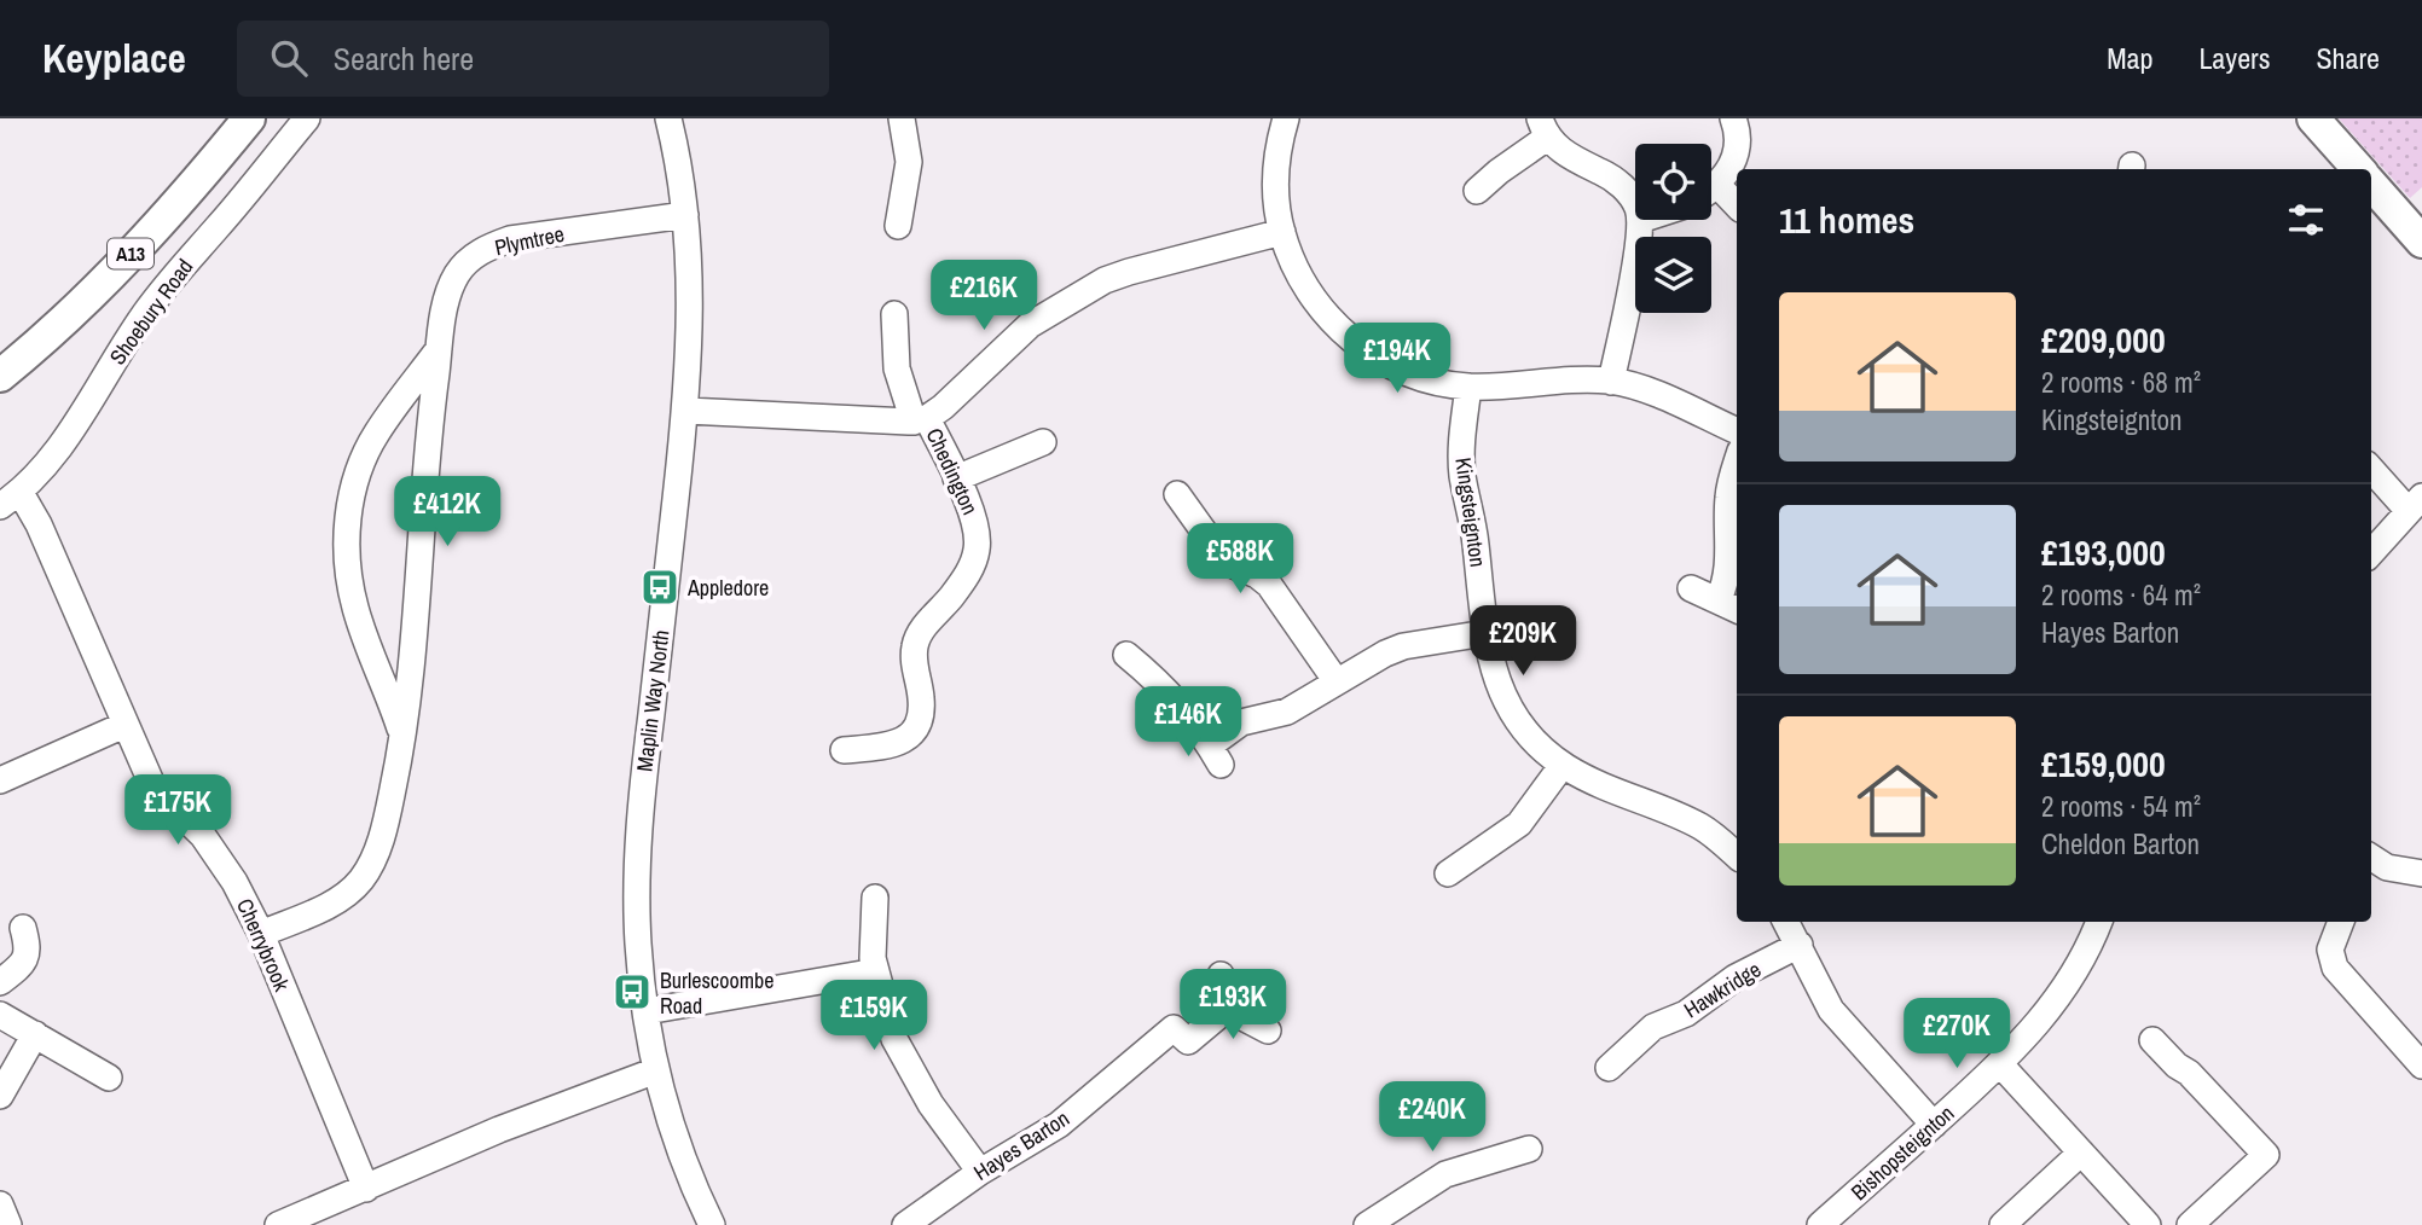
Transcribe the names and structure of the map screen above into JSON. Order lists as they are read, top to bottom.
{
  "streets": {
    "main road": ["A13"],
    "street": [
      "Plymtree",
      "Shoebury Road",
      "Chedington",
      "Kingsteignton",
      "Maplin Way North",
      "Cherrybrook",
      "Hawkridge",
      "Hayes Barton",
      "Bishopsteignton"
    ]
  },
  "crossings": [
    ["Plymtree", "Maplin Way North"],
    ["Plymtree", "Cherrybrook"],
    ["Shoebury Road", "Cherrybrook"]
  ],
  "places": {
    "bus stop": ["Appledore", "Burlescoombe Road"]
  },
  "page": {
    "header": "Keyplace",
    "search": "Search here",
    "nav": ["Map", "Layers", "Share"],
    "heading": "11 homes",
    "price": [
      "£216K",
      "£194K",
      "£412K",
      "£588K",
      "£209K",
      "£146K",
      "£175K",
      "£193K",
      "£159K",
      "£270K",
      "£240K"
    ],
    "list": [
      {
        "name": "£209,000",
        "note": "2 rooms · 68 m² · Kingsteignton"
      },
      {
        "name": "£193,000",
        "note": "2 rooms · 64 m² · Hayes Barton"
      },
      {
        "name": "£159,000",
        "note": "2 rooms · 54 m² · Cheldon Barton"
      }
    ]
  }
}
